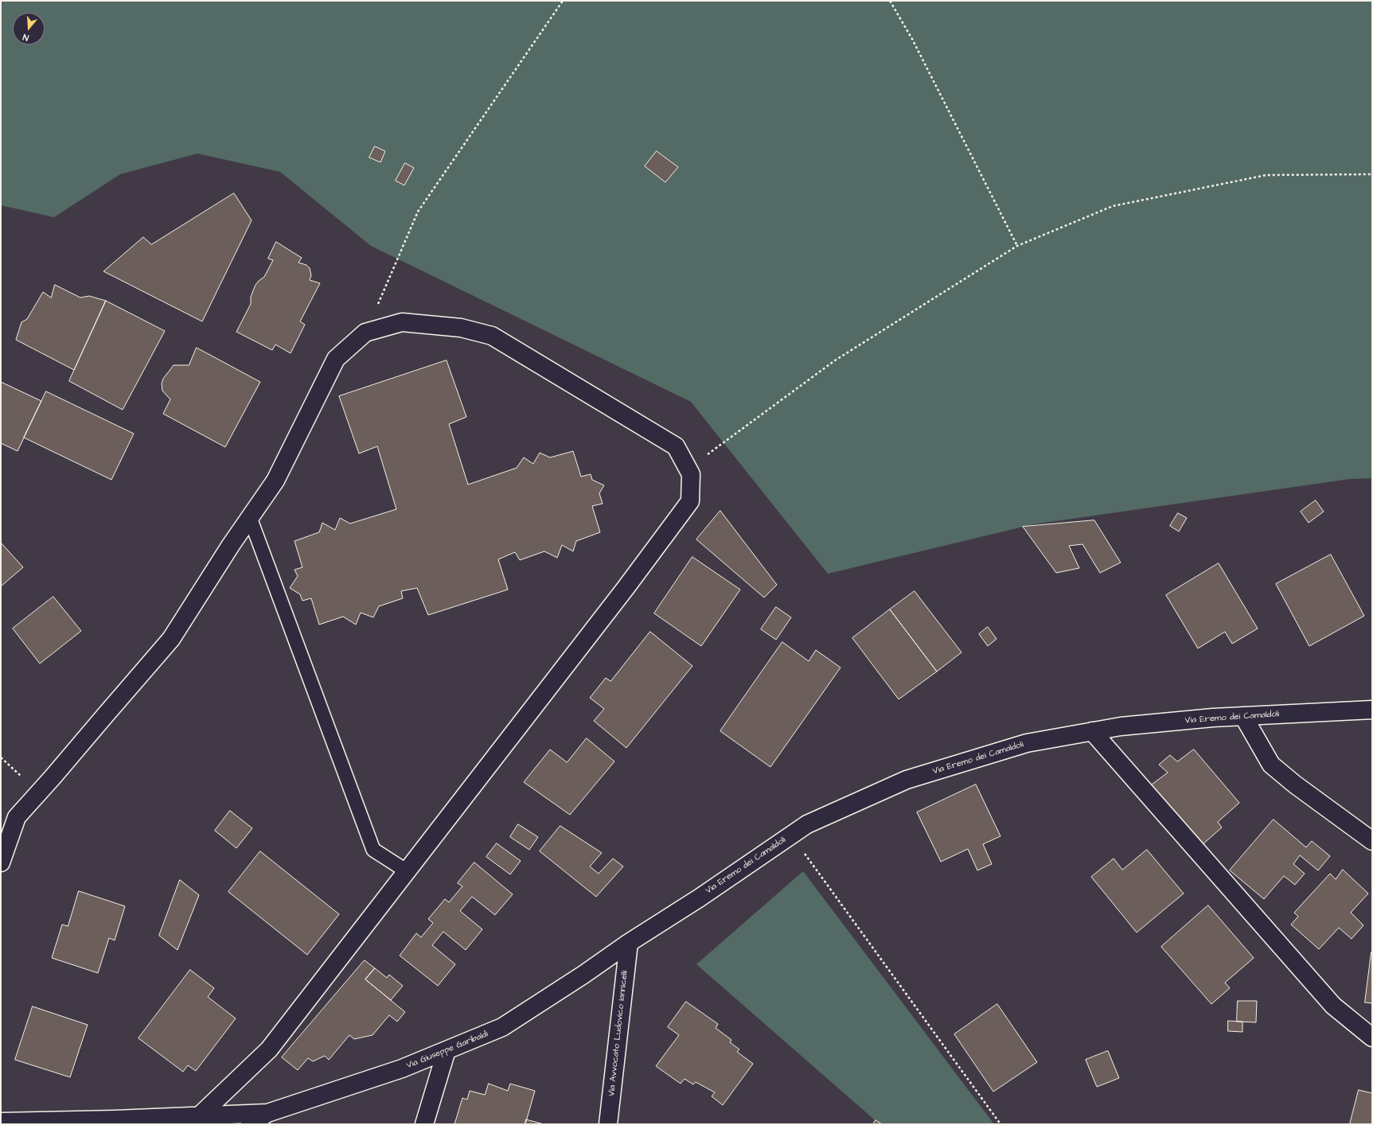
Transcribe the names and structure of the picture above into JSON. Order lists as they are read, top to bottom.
{
  "streets": {
    "street": ["Via Eremo dei Camaldoli", "Via Avvocato Ludovico Iannicelli", "Via Giuseppe Garibaldi"]
  },
  "crossings": [
    ["Via Eremo dei Camaldoli", "Via Avvocato Ludovico Iannicelli"],
    ["Via Eremo dei Camaldoli", "Via Giuseppe Garibaldi"],
    ["Via Avvocato Ludovico Iannicelli", "Via Giuseppe Garibaldi"]
  ],
  "north": "bottom"
}
